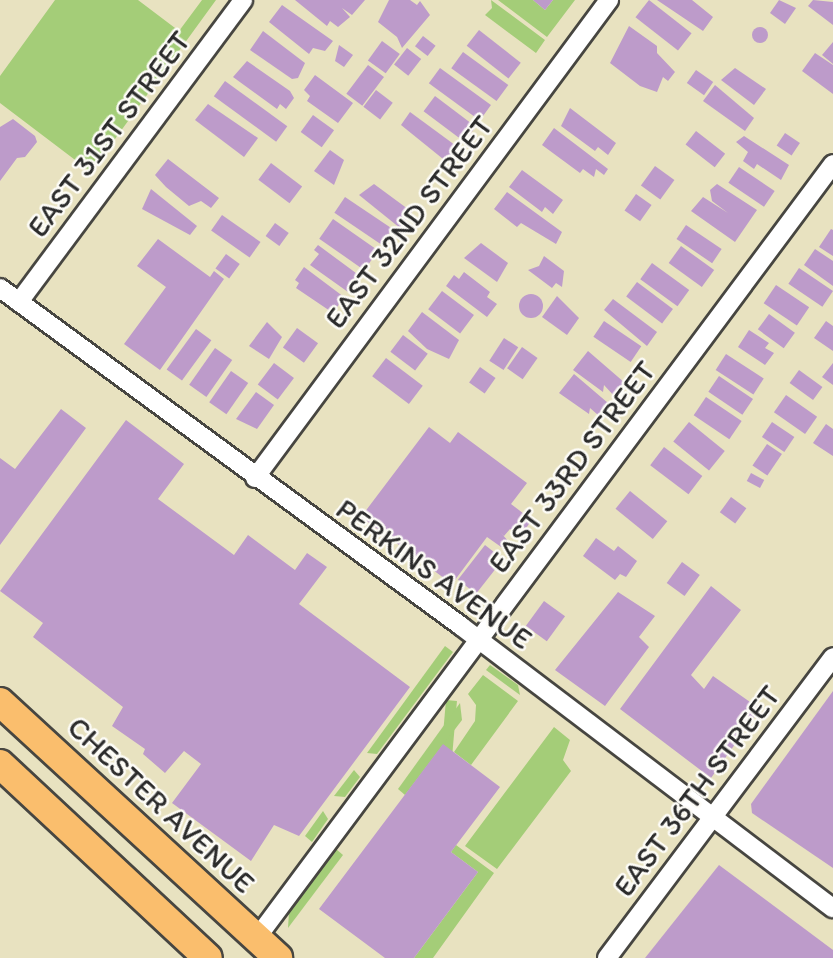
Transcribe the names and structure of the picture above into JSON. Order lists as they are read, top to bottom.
{
  "streets": {
    "main road": ["CHESTER AVENUE"],
    "street": [
      "EAST 31ST STREET",
      "EAST 32ND STREET",
      "EAST 33RD STREET",
      "PERKINS AVENUE",
      "EAST 36TH STREET"
    ]
  },
  "crossings": [
    ["EAST 31ST STREET", "PERKINS AVENUE"],
    ["EAST 32ND STREET", "PERKINS AVENUE"],
    ["EAST 33RD STREET", "PERKINS AVENUE"],
    ["EAST 33RD STREET", "CHESTER AVENUE"],
    ["PERKINS AVENUE", "EAST 36TH STREET"]
  ]
}
